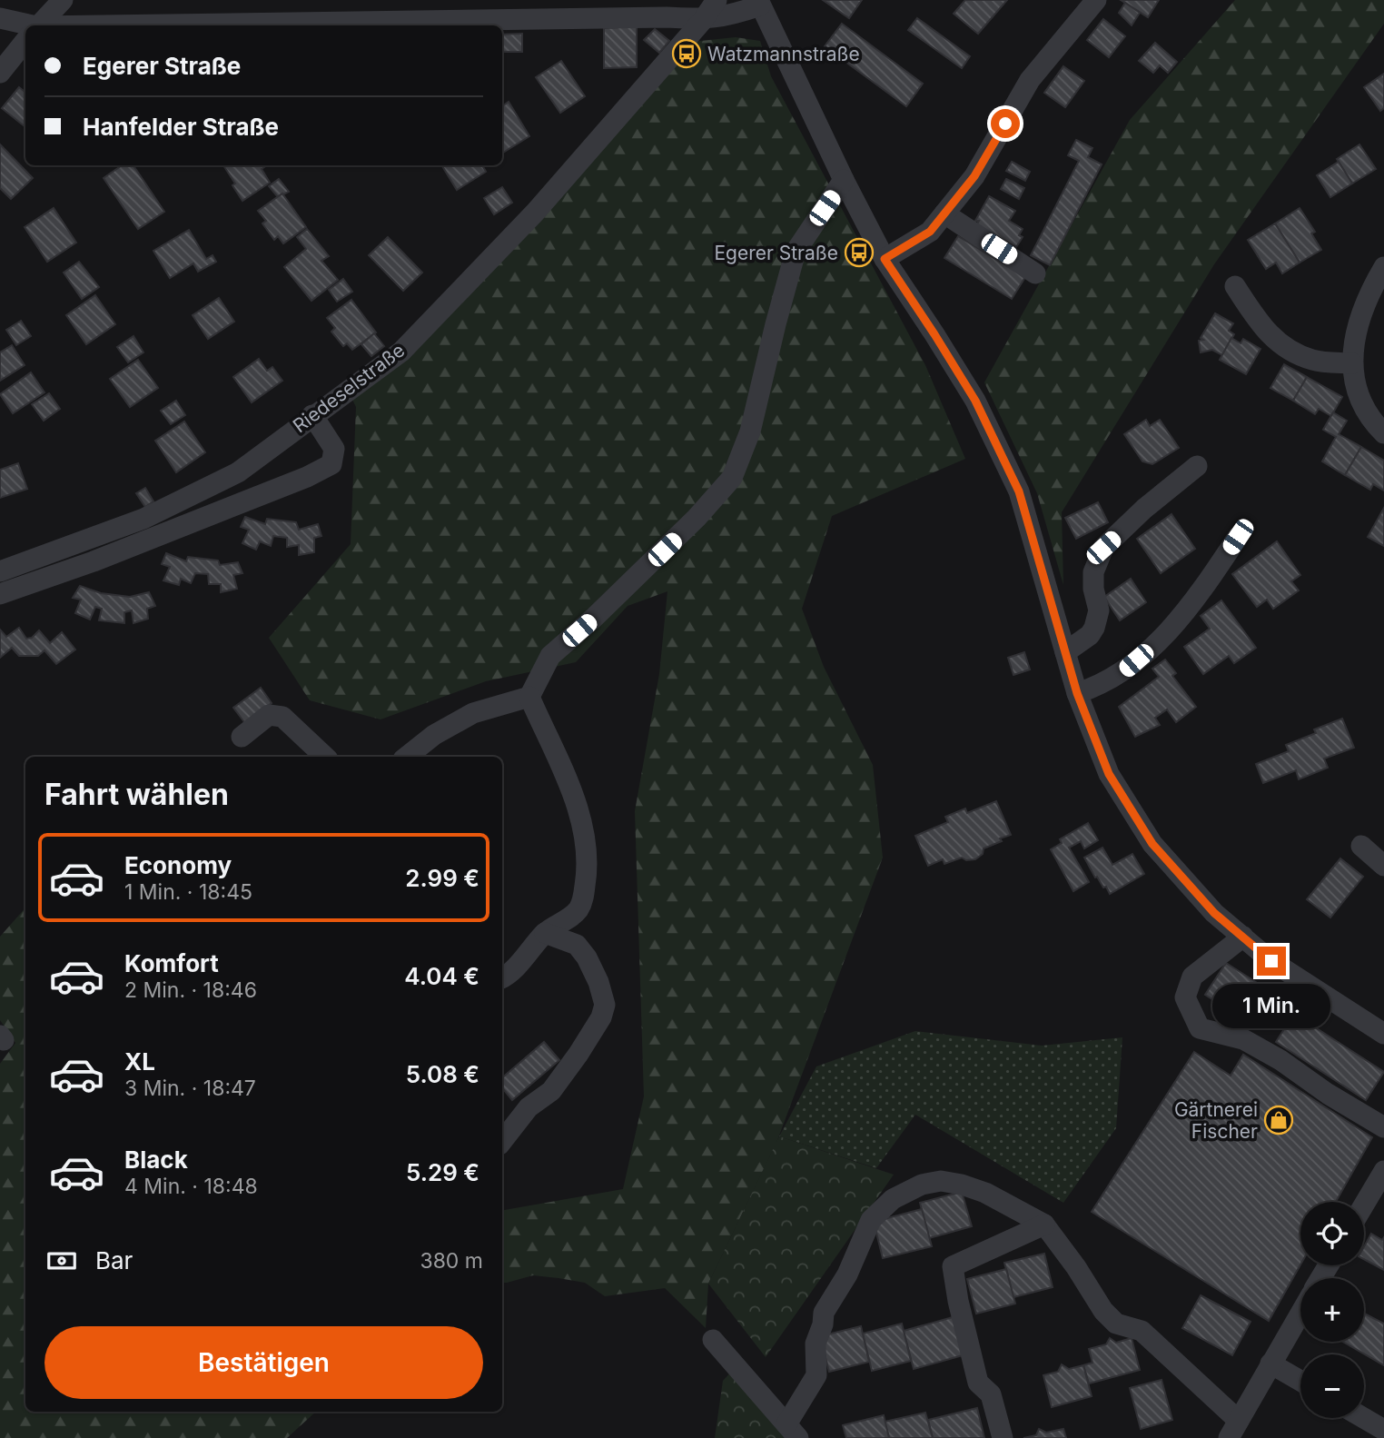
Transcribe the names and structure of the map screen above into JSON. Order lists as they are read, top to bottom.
{
  "streets": {
    "street": ["Riedeselstraße"]
  },
  "places": {
    "bus stop": ["Watzmannstraße", "Egerer Straße"],
    "shop": ["Gärtnerei Fischer"]
  },
  "page": {
    "banner": ["Egerer Straße", "Hanfelder Straße"],
    "heading": "Fahrt wählen",
    "list": [
      {
        "name": "Economy",
        "note": "1 Min. · 18:45",
        "value": "2.99 €"
      },
      {
        "name": "Komfort",
        "note": "2 Min. · 18:46",
        "value": "4.04 €"
      },
      {
        "name": "XL",
        "note": "3 Min. · 18:47",
        "value": "5.08 €"
      },
      {
        "name": "Black",
        "note": "4 Min. · 18:48",
        "value": "5.29 €"
      }
    ],
    "bubble": "1 Min.",
    "map_buttons": ["+", "−"],
    "pay": ["Bar", "380 m"],
    "buttons": "Bestätigen"
  }
}
